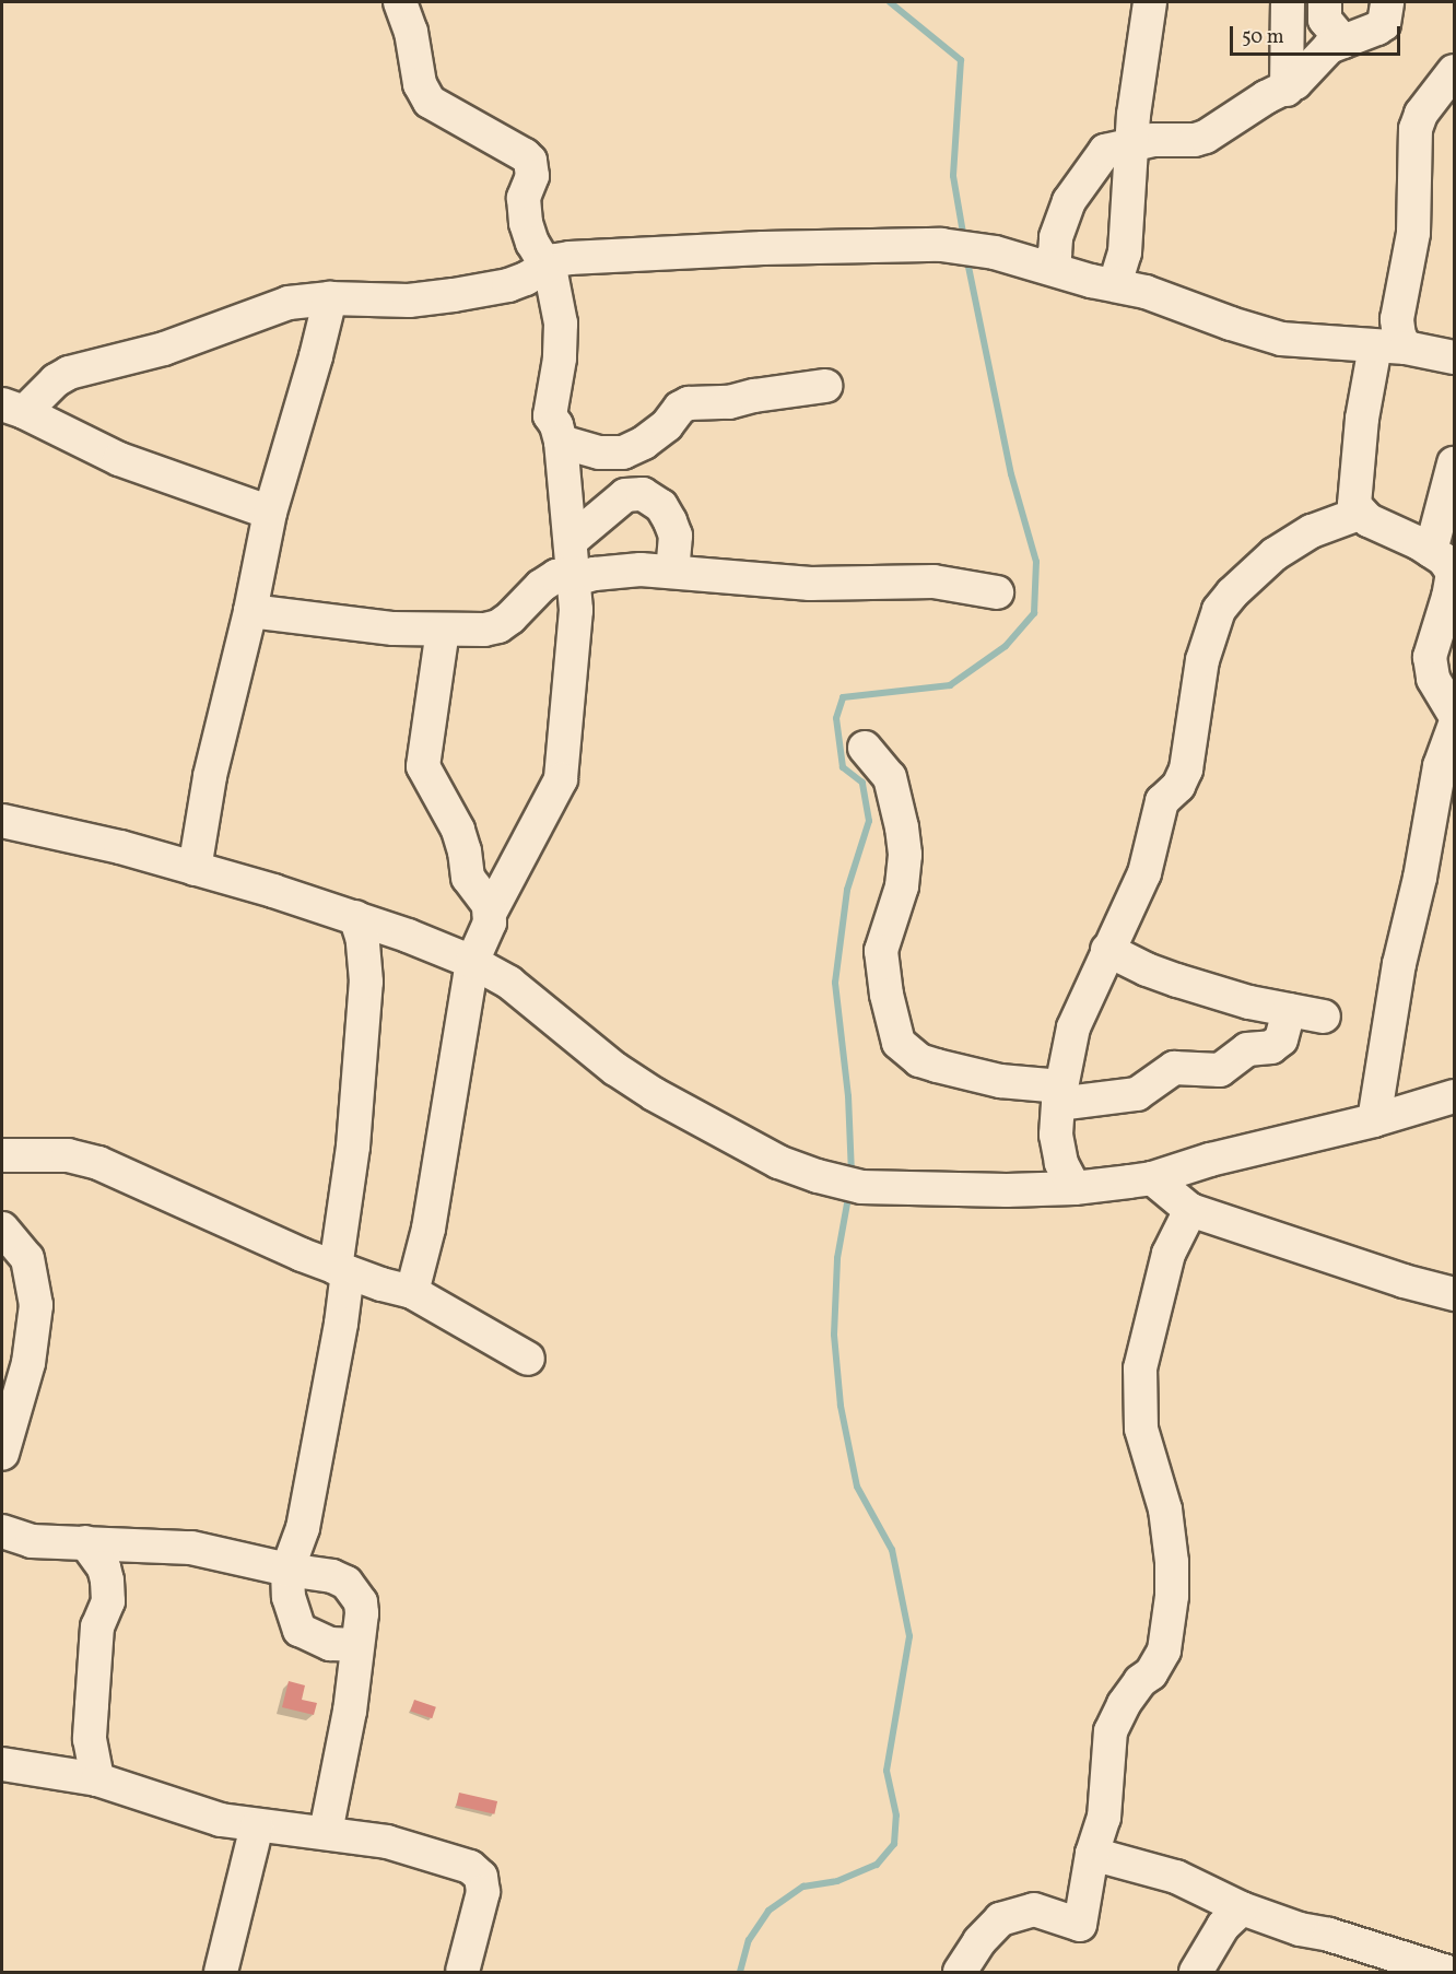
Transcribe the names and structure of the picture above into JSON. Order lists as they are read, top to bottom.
{
  "scale_bar": "50 m"
}
